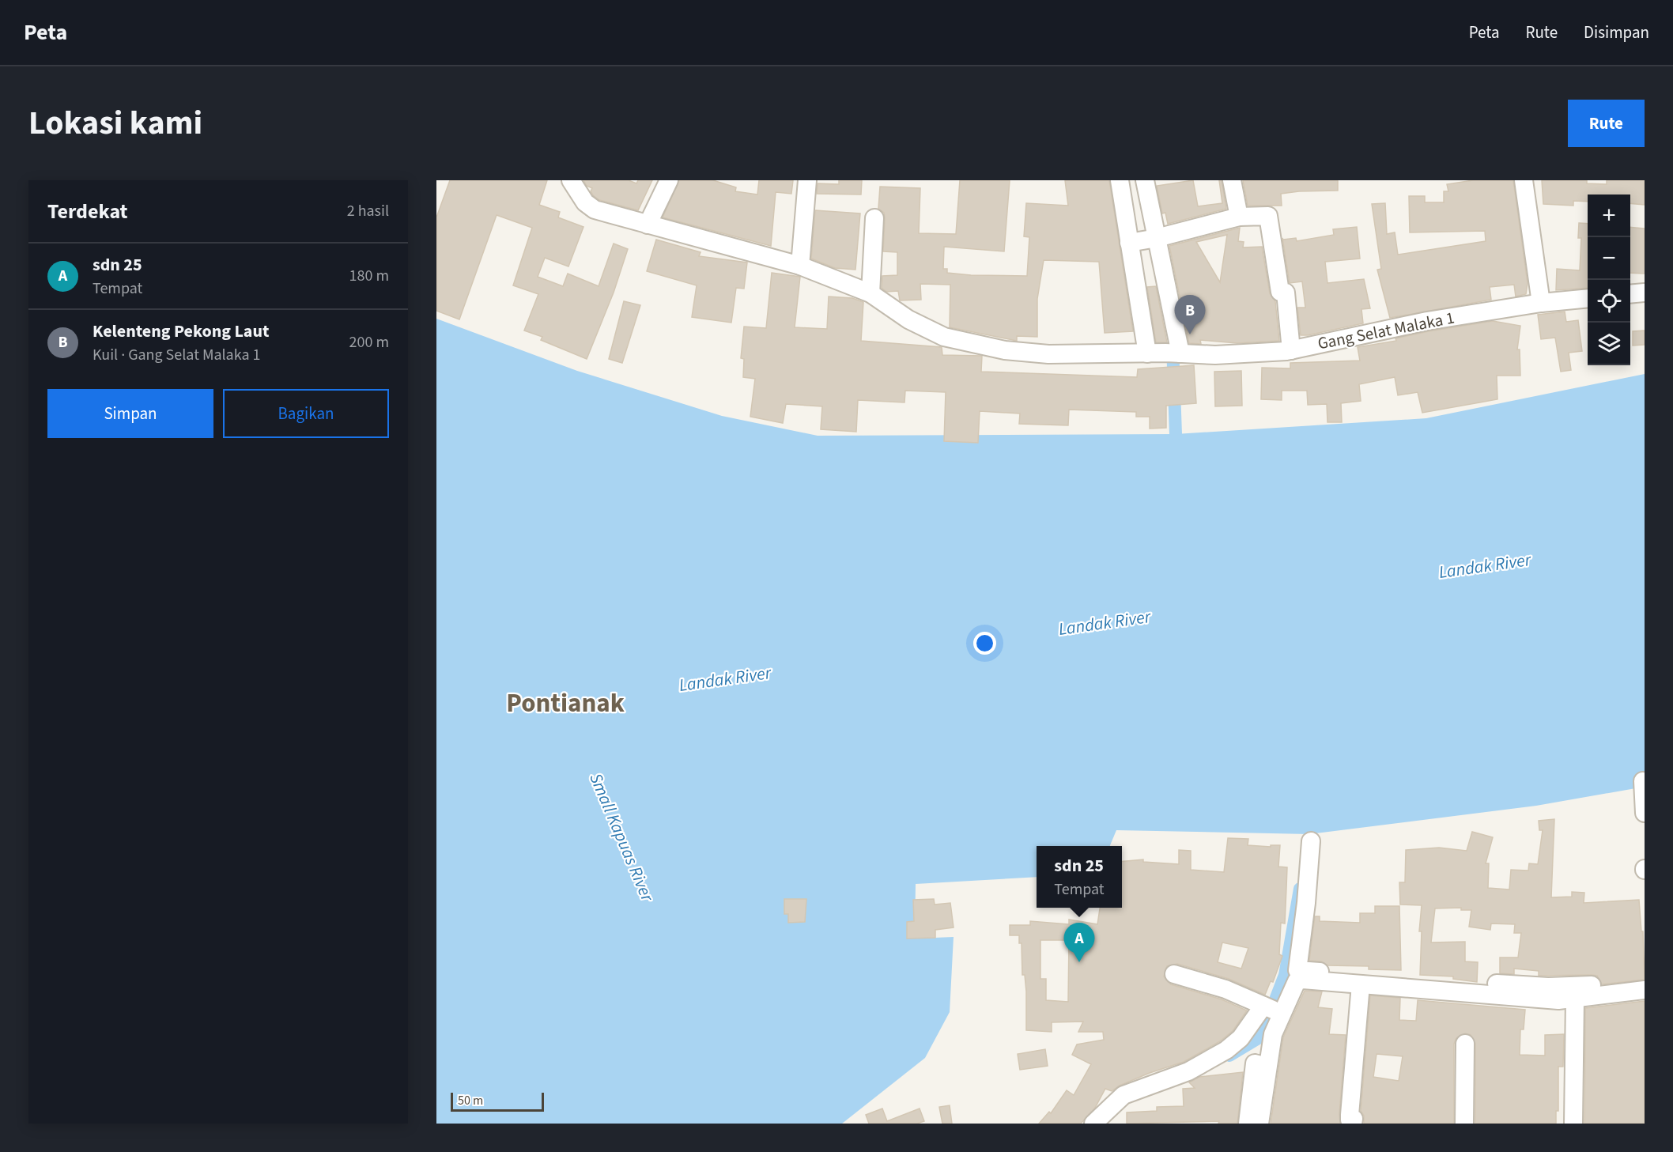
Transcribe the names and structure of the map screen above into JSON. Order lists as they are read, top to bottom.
{
  "streets": {
    "street": ["Gang Selat Malaka 1"]
  },
  "districts": ["Pontianak"],
  "water": ["Landak River", "Small Kapuas River"],
  "scale_bar": "50 m",
  "page": {
    "header": "Peta",
    "nav": ["Peta", "Rute", "Disimpan"],
    "title": "Lokasi kami",
    "buttons": [
      "Rute",
      ["Simpan", "Bagikan"]
    ],
    "heading": ["Terdekat", "2 hasil"],
    "map_buttons": ["+", "−"],
    "list": [
      {
        "mark": "A",
        "name": "sdn 25",
        "note": "Tempat",
        "value": "180 m"
      },
      {
        "mark": "B",
        "name": "Kelenteng Pekong Laut",
        "note": "Kuil · Gang Selat Malaka 1",
        "value": "200 m"
      }
    ],
    "pins": ["B", "A"],
    "popup": ["sdn 25", "Tempat"],
    "scale": "50 m"
  }
}
